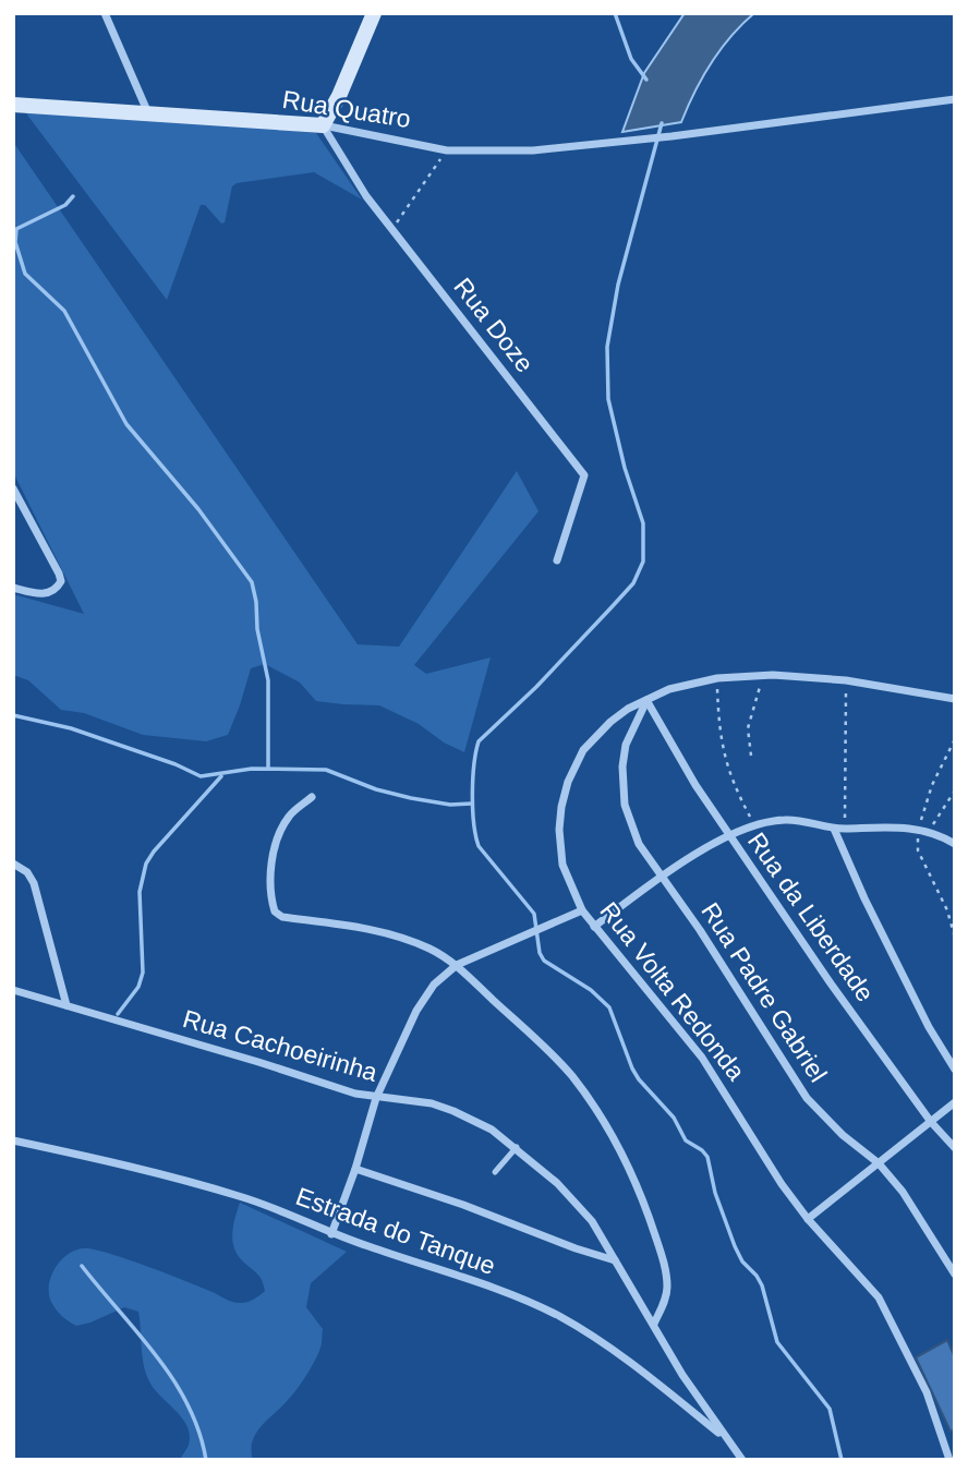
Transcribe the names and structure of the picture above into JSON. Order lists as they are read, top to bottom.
{
  "streets": {
    "street": [
      "Rua Quatro",
      "Rua Doze",
      "Rua da Liberdade",
      "Rua Volta Redonda",
      "Rua Padre Gabriel",
      "Rua Cachoeirinha",
      "Estrada do Tanque"
    ]
  },
  "crossings": [
    ["Rua Quatro", "Rua Doze"],
    ["Rua da Liberdade", "Rua Volta Redonda"],
    ["Rua da Liberdade", "Rua Padre Gabriel"],
    ["Rua Volta Redonda", "Rua Padre Gabriel"],
    ["Rua Cachoeirinha", "Estrada do Tanque"]
  ]
}
